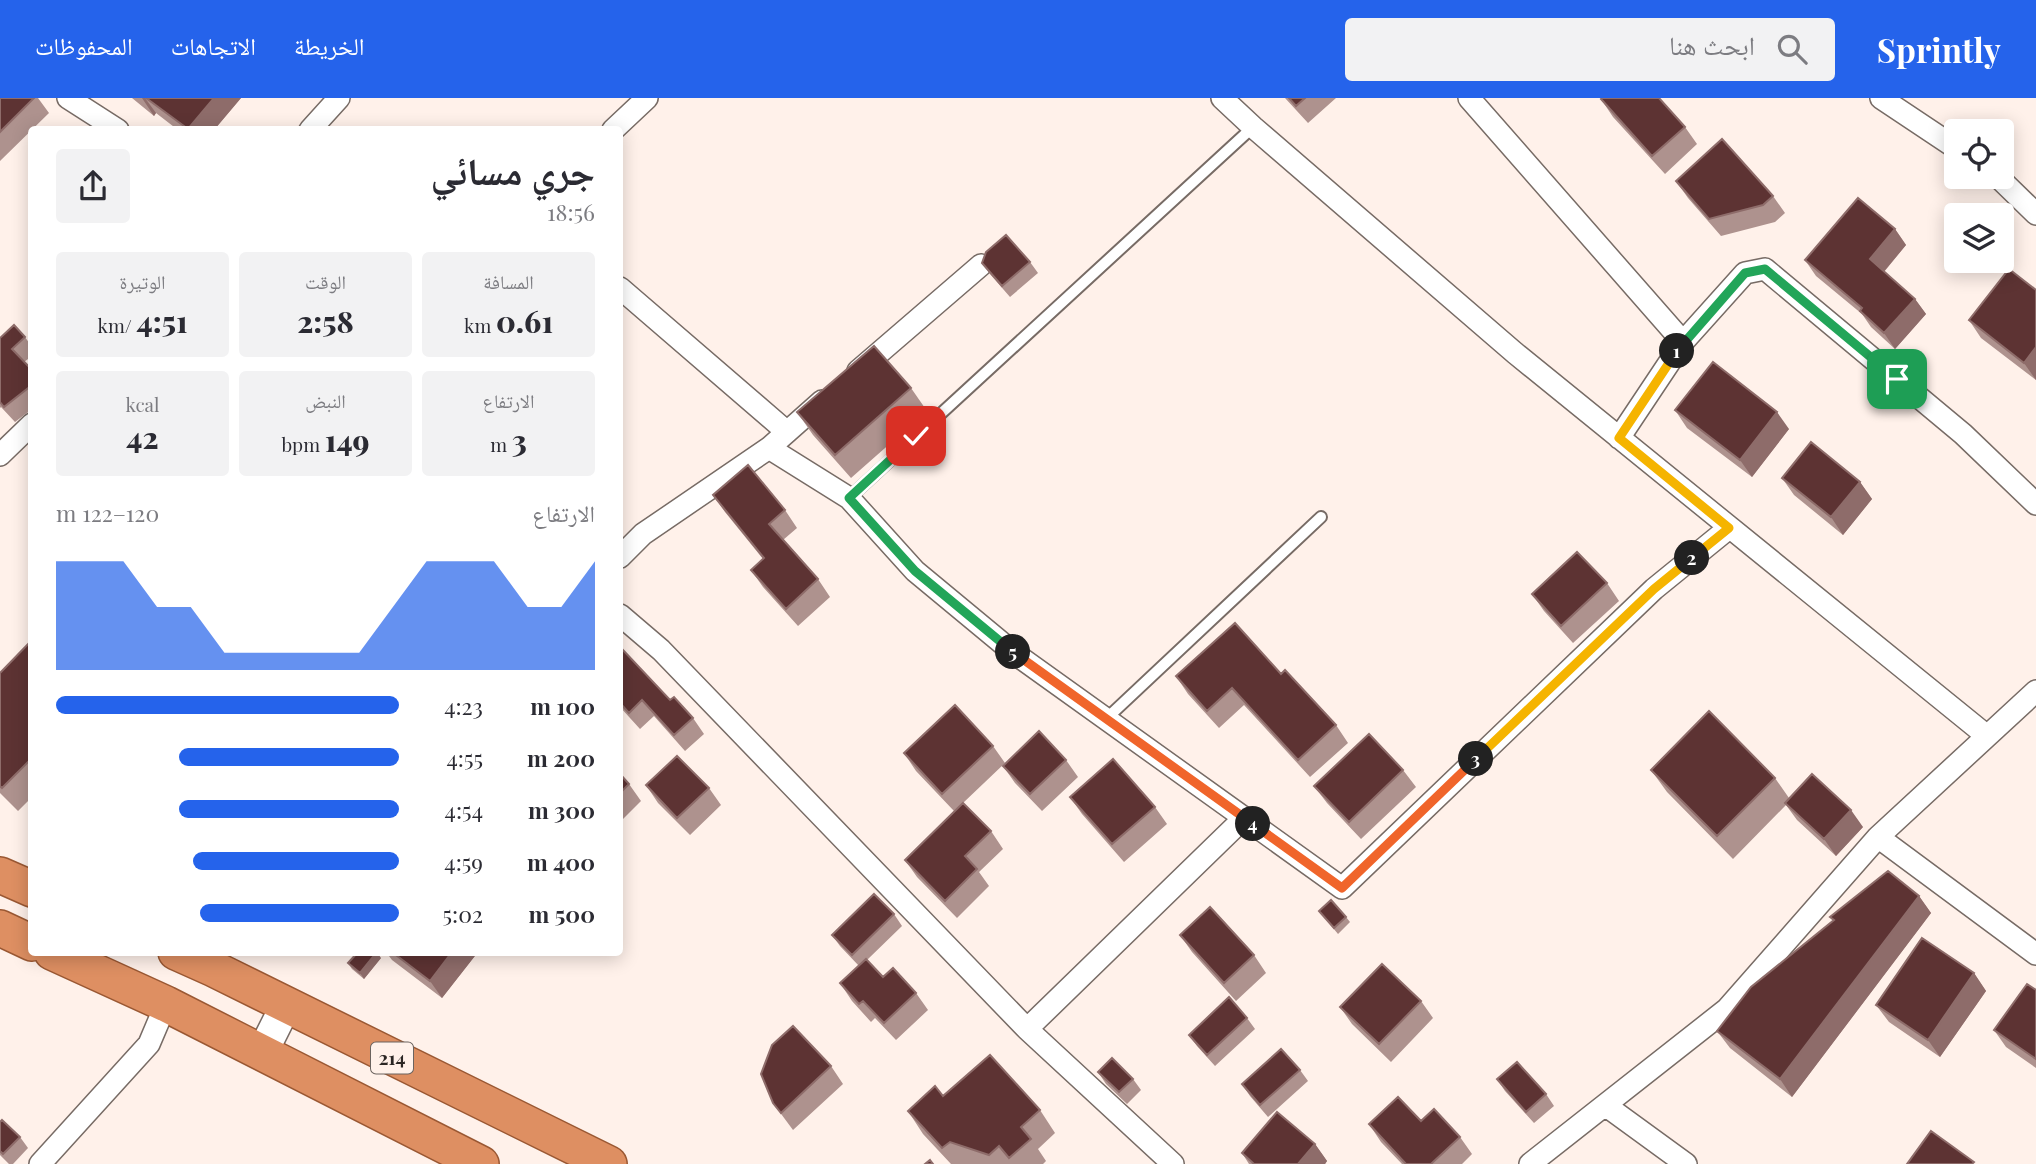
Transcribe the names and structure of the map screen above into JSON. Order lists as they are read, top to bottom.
{
  "streets": {
    "highway": ["214"]
  },
  "page": {
    "header": "Sprintly",
    "search": "ابحث هنا",
    "nav": ["الخريطة", "الاتجاهات", "المحفوظات"],
    "heading": ["جري مسائي", "18:56"],
    "stats": [
      ["المسافة", "0.61 km"],
      ["الوقت", "2:58"],
      ["الوتيرة", "4:51 /km"],
      ["الارتفاع", "3 m"],
      ["النبض", "149 bpm"],
      ["kcal", "42"]
    ],
    "pins": [
      "1",
      "2",
      "5",
      "3",
      "4"
    ],
    "chart": ["الارتفاع", "120–122 m"],
    "list": [
      {
        "name": "100 m",
        "note": "4:23"
      },
      {
        "name": "200 m",
        "note": "4:55"
      },
      {
        "name": "300 m",
        "note": "4:54"
      },
      {
        "name": "400 m",
        "note": "4:59"
      },
      {
        "name": "500 m",
        "note": "5:02"
      }
    ]
  }
}
